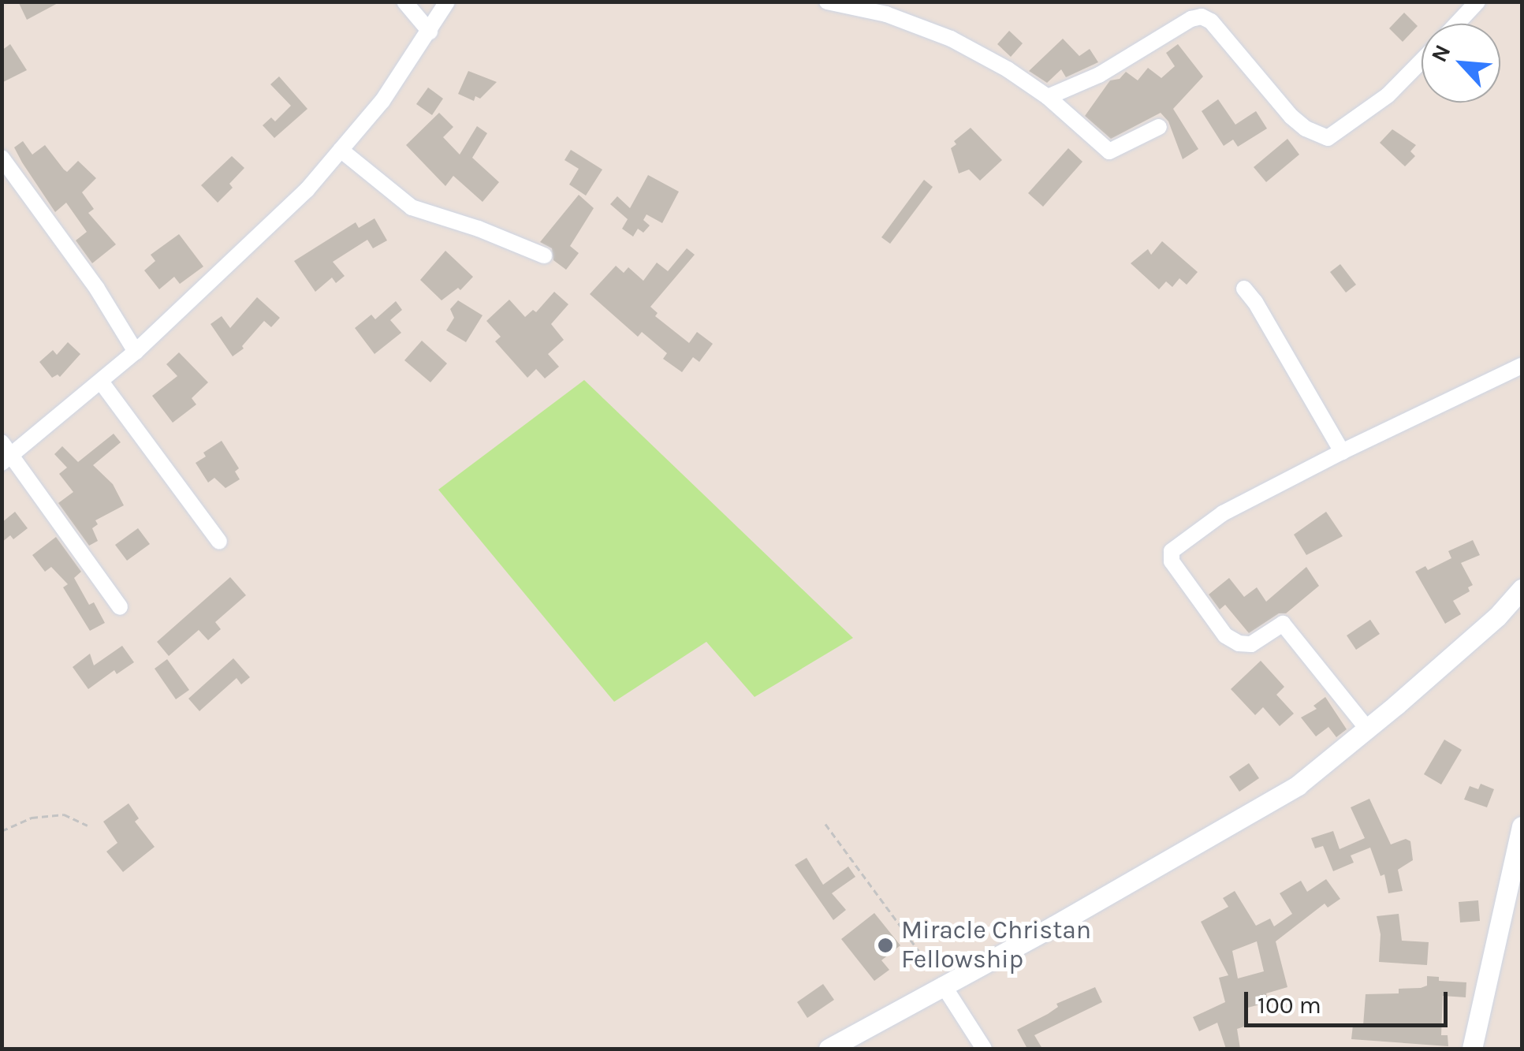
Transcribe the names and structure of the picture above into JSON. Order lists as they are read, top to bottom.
{
  "places": ["Miracle Christan Fellowship"],
  "scale_bar": "100 m",
  "north": "top left"
}
